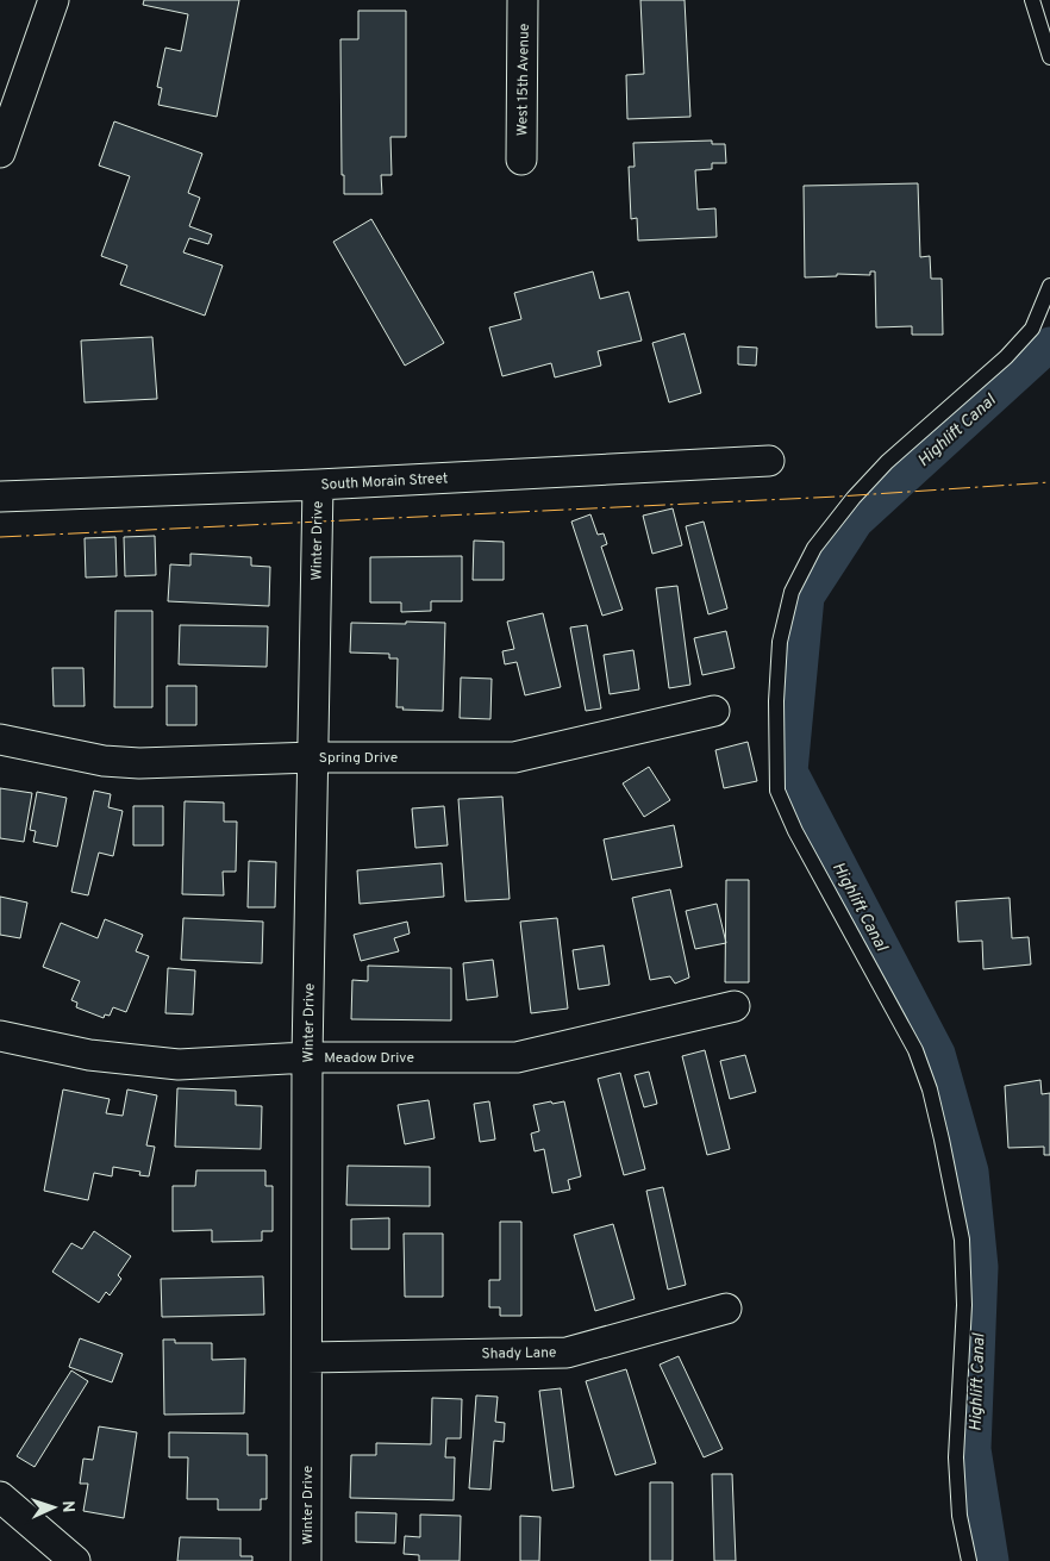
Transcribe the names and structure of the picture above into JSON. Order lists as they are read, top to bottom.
{
  "streets": {
    "street": [
      "West 15th Avenue",
      "South Morain Street",
      "Winter Drive",
      "Spring Drive",
      "Meadow Drive",
      "Shady Lane"
    ]
  },
  "crossings": [
    ["South Morain Street", "Winter Drive"],
    ["Winter Drive", "Spring Drive"],
    ["Winter Drive", "Meadow Drive"],
    ["Winter Drive", "Shady Lane"]
  ],
  "water": ["Highlift Canal"],
  "north": "right"
}
